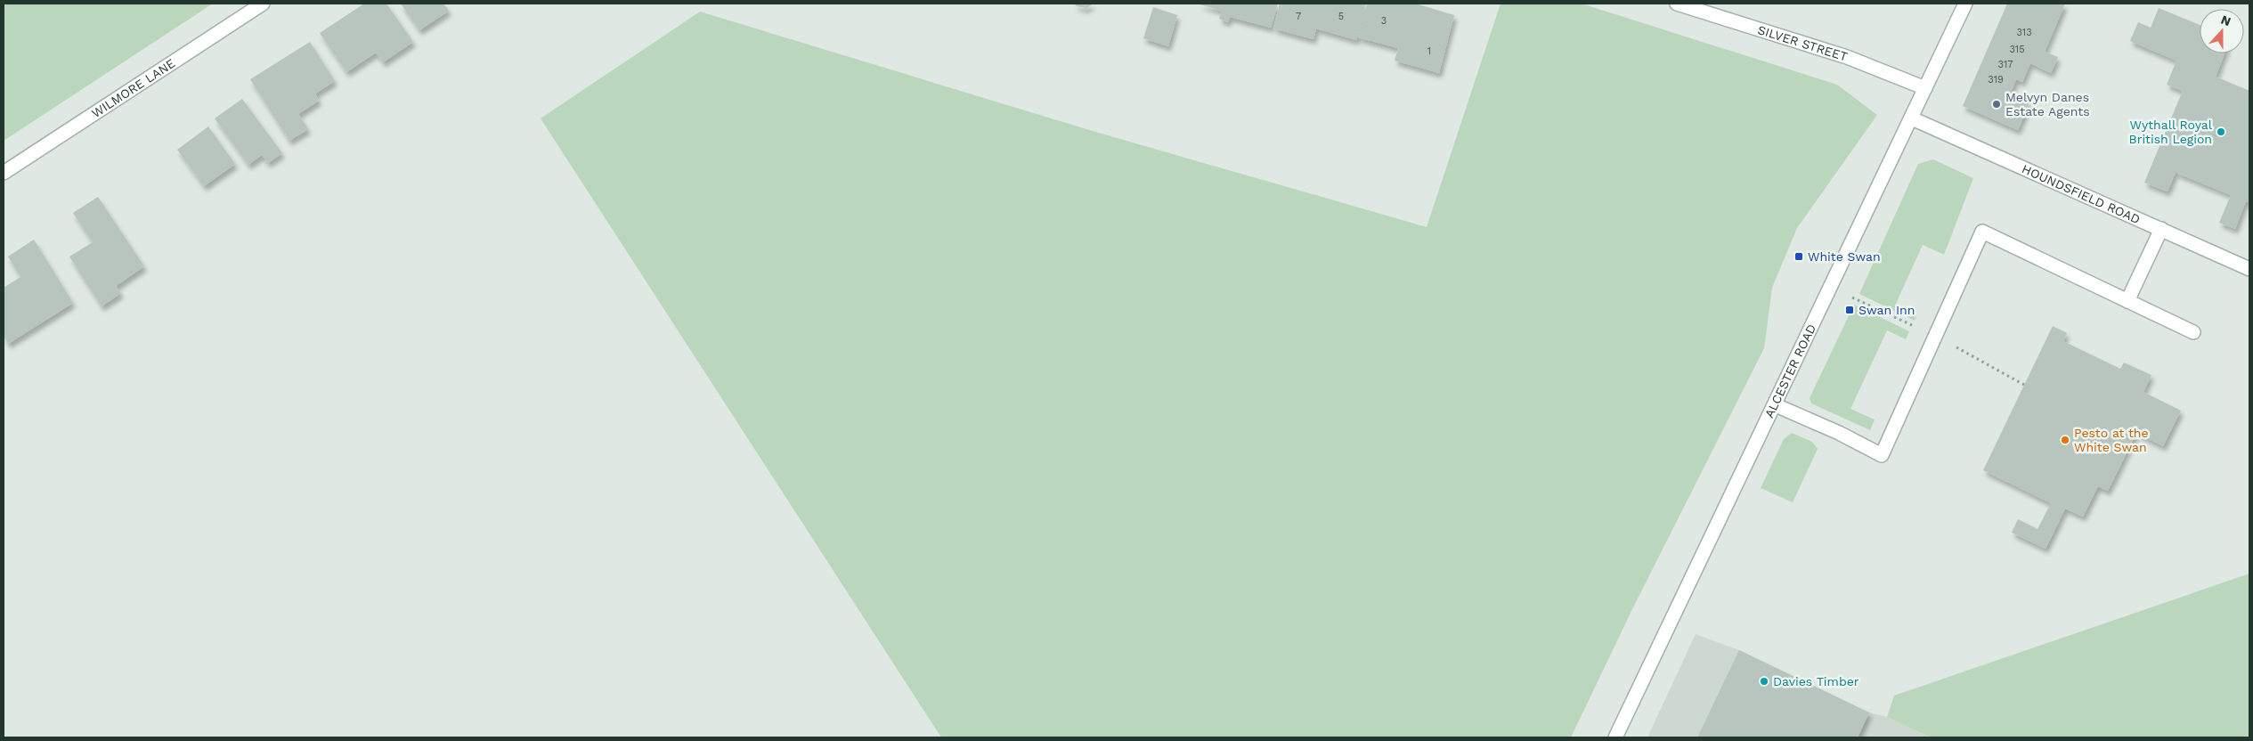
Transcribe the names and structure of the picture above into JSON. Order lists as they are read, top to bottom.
{
  "streets": {
    "street": [
      "SILVER STREET",
      "WILMORE LANE",
      "HOUNDSFIELD ROAD",
      "ALCESTER ROAD"
    ]
  },
  "crossings": [
    ["SILVER STREET", "ALCESTER ROAD"],
    ["HOUNDSFIELD ROAD", "ALCESTER ROAD"]
  ],
  "places": {
    "other": [
      "Melvyn Danes Estate Agents",
      "Wythall Royal British Legion",
      "Pesto at the White Swan",
      "Davies Timber"
    ],
    "transit": ["White Swan", "Swan Inn"]
  },
  "house_numbers": [
    "7",
    "5",
    "3",
    "313",
    "315",
    "1",
    "317",
    "319"
  ],
  "north": "top"
}
